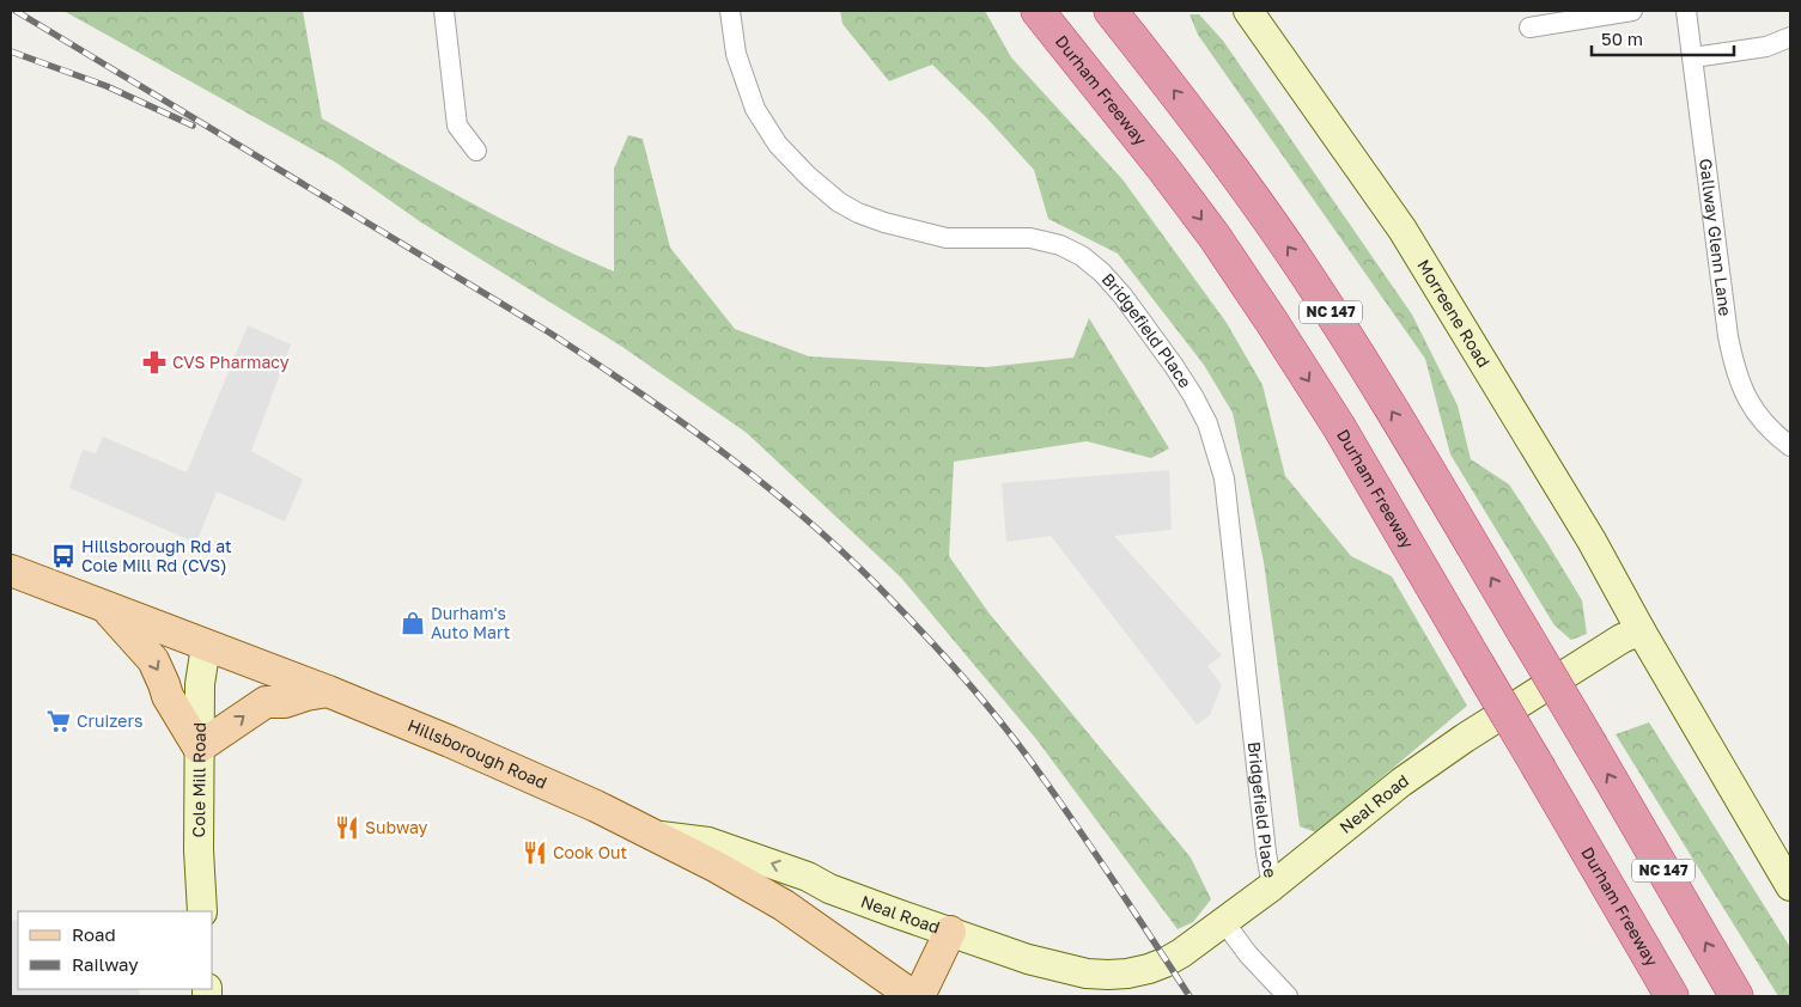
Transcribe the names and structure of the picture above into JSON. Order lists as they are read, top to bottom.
{
  "streets": {
    "highway": ["Durham Freeway", "NC 147"],
    "main road": ["Hillsborough Road"],
    "street": [
      "Gallway Glenn Lane",
      "Morreene Road",
      "Bridgefield Place",
      "Cole Mill Road",
      "Neal Road"
    ]
  },
  "crossings": [
    ["Morreene Road", "Neal Road"],
    ["Bridgefield Place", "Neal Road"],
    ["Hillsborough Road", "Cole Mill Road"],
    ["Hillsborough Road", "Neal Road"]
  ],
  "places": {
    "pharmacy": ["CVS Pharmacy"],
    "bus stop": ["Hillsborough Rd at Cole Mill Rd (CVS)"],
    "shop": ["Durham's Auto Mart"],
    "supermarket": ["Cruizers"],
    "restaurant": ["Subway", "Cook Out"]
  },
  "legend": ["Road", "Railway"],
  "scale_bar": "50 m"
}
